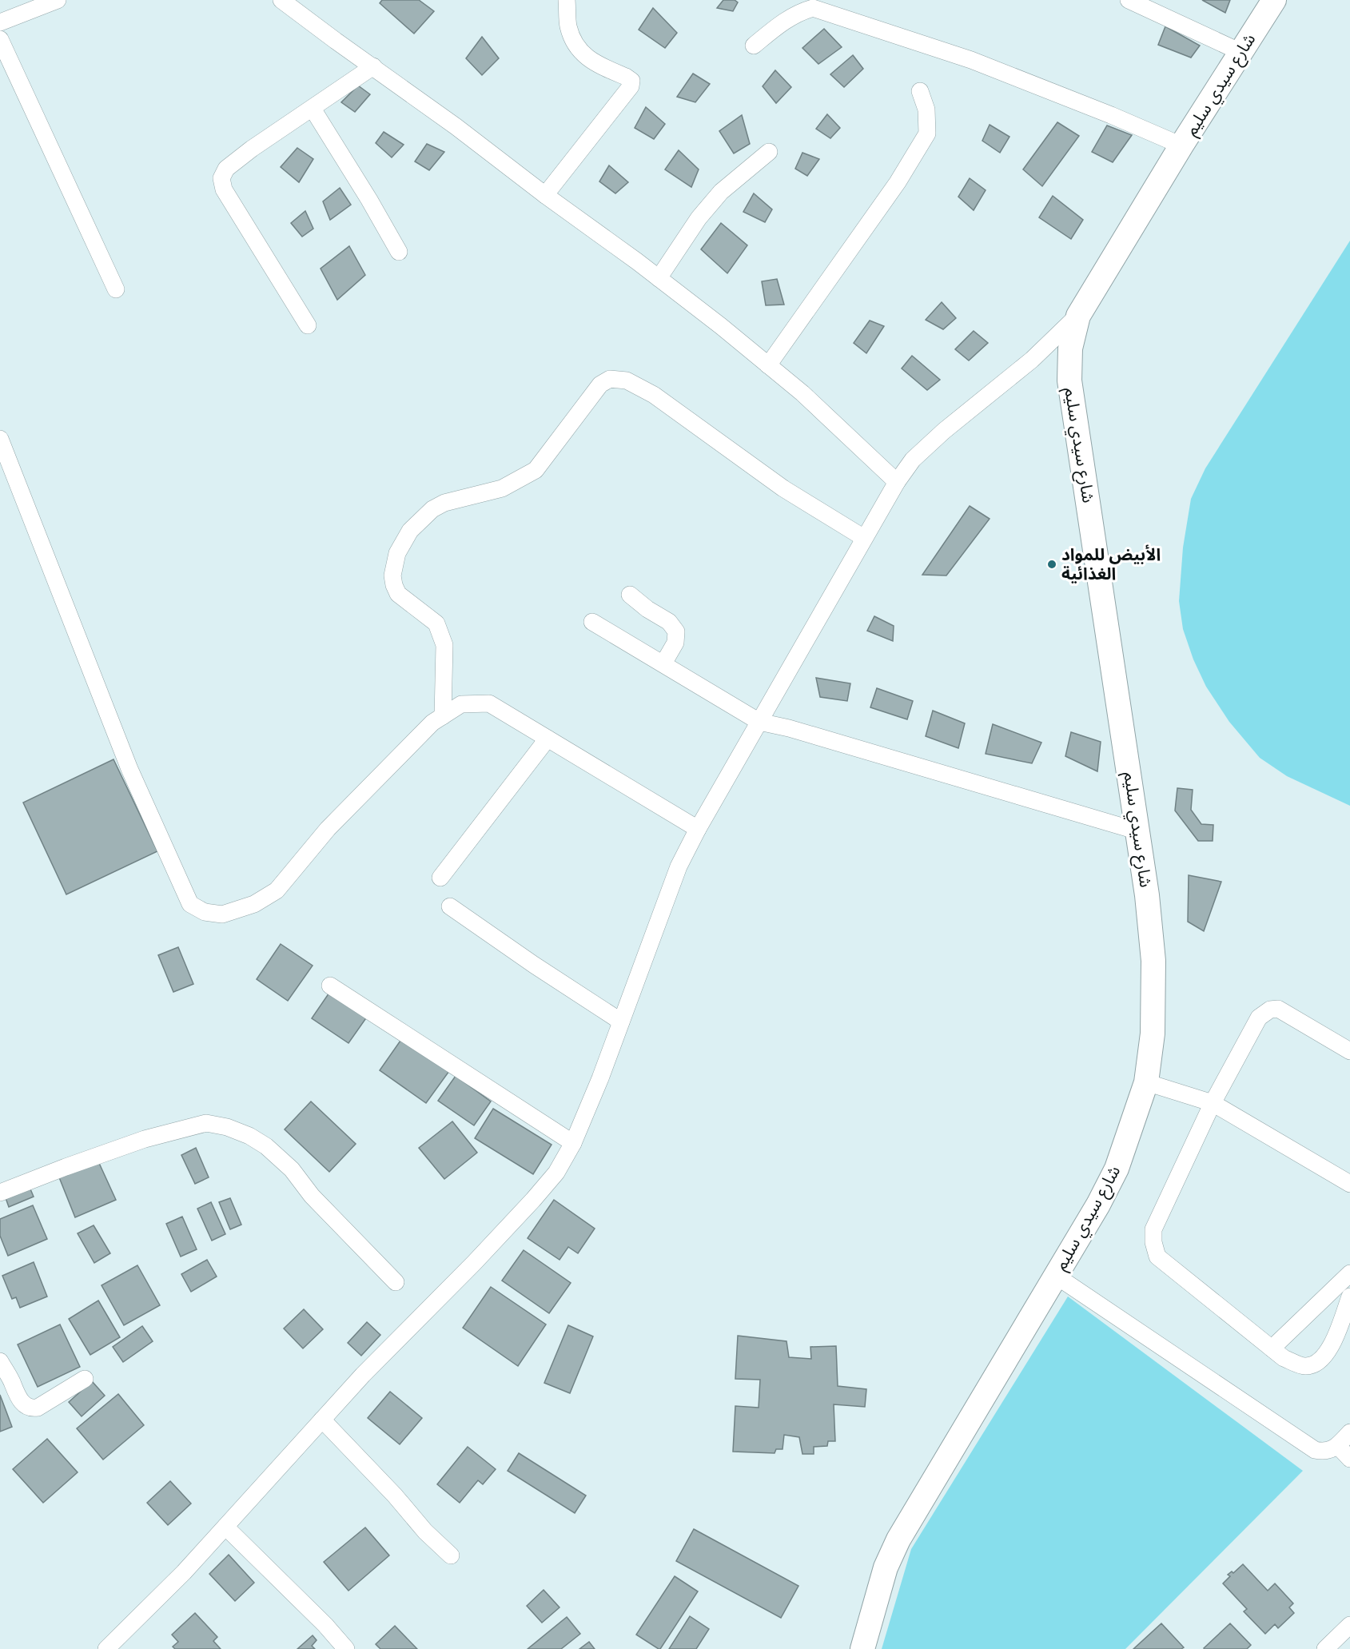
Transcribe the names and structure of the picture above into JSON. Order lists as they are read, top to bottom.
{
  "streets": {
    "main road": ["شارع سيدي سليم"]
  },
  "places": ["الأبيض للمواد الغذائية"]
}
